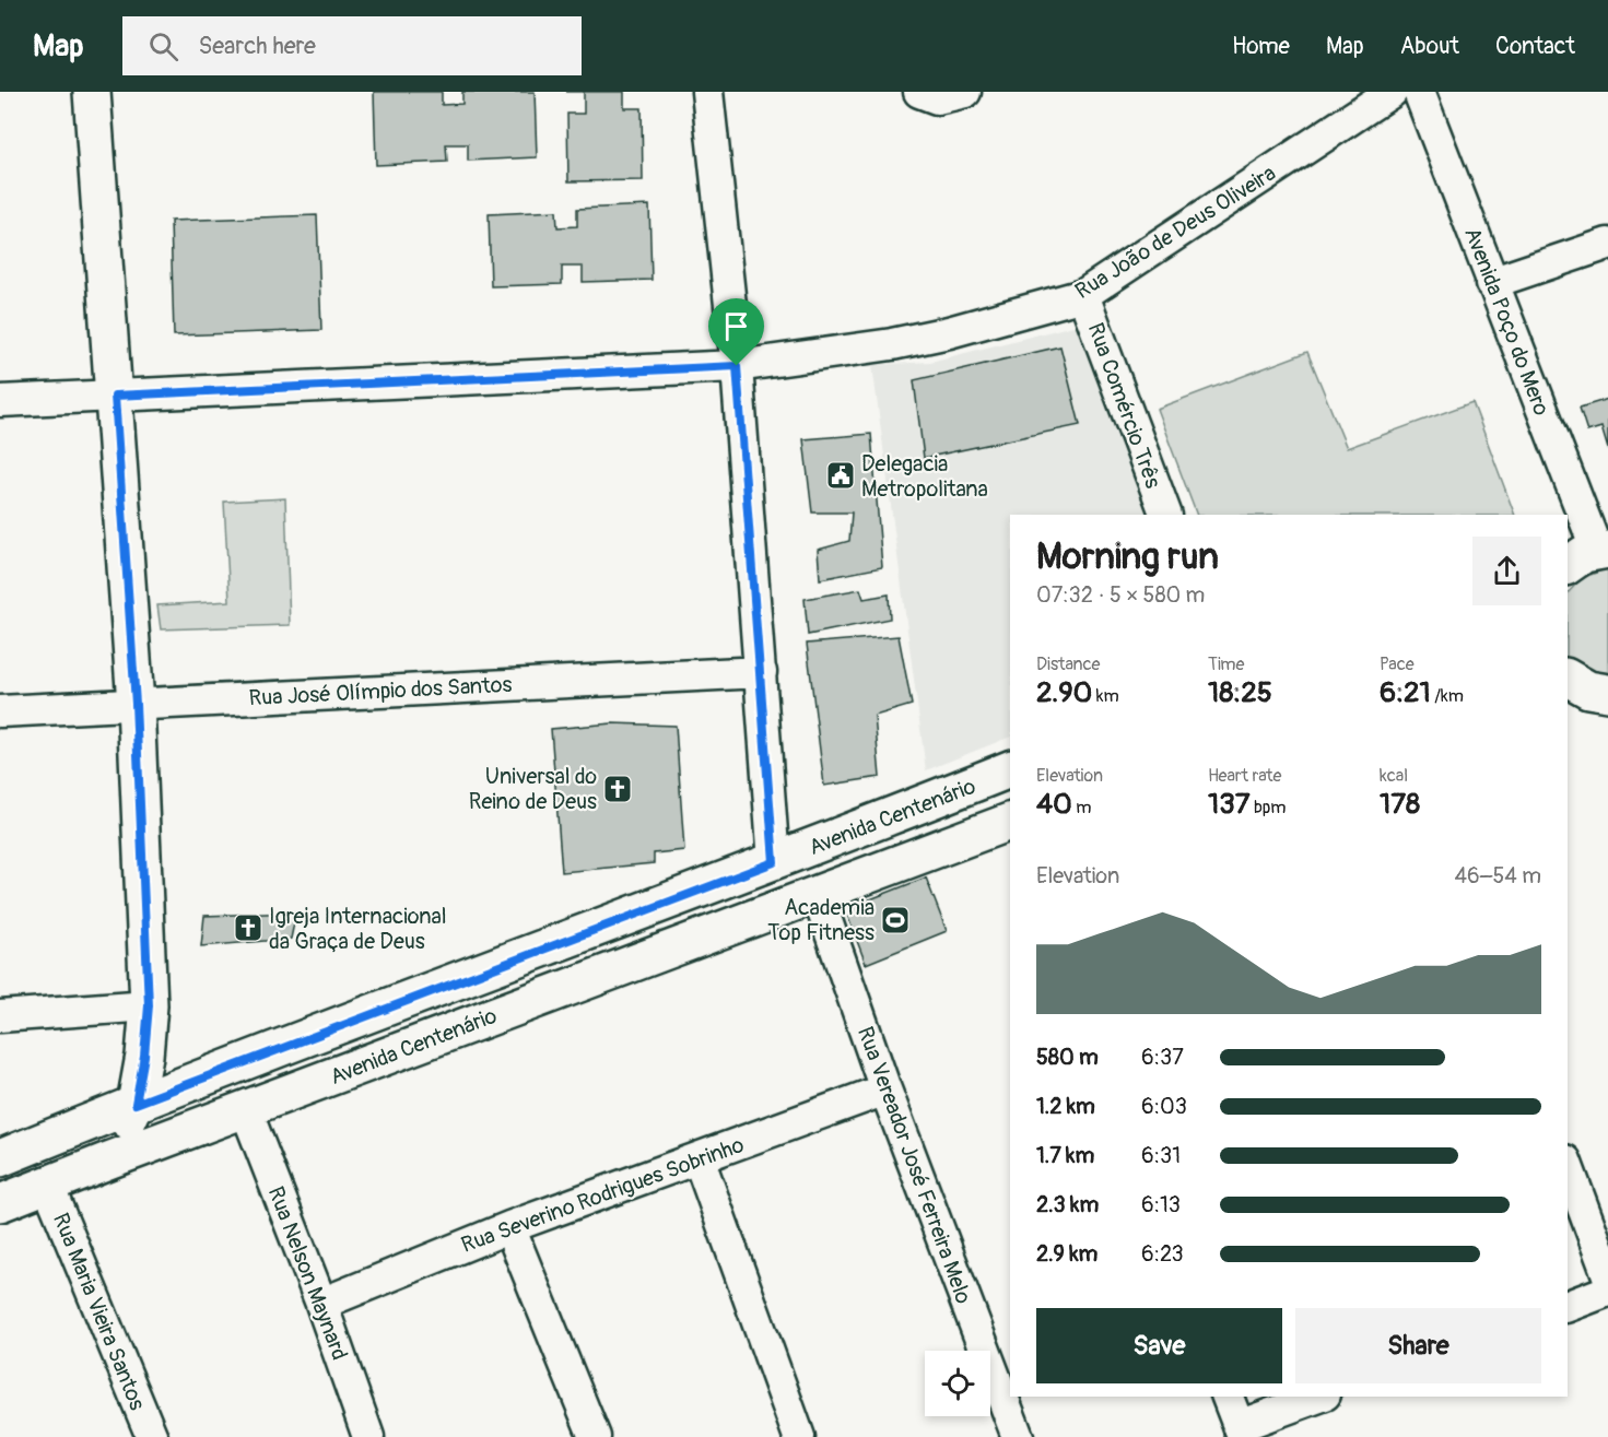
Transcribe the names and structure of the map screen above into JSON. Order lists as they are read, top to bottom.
{
  "streets": {
    "main road": ["Avenida Centenário"],
    "street": [
      "Rua João de Deus Oliveira",
      "Avenida Poço do Mero",
      "Rua Comércio Três",
      "Rua José Olímpio dos Santos",
      "Rua Vereador José Ferreira Melo",
      "Rua Severino Rodrigues Sobrinho",
      "Rua Nelson Maynard",
      "Rua Maria Vieira Santos"
    ]
  },
  "crossings": [
    ["Rua João de Deus Oliveira", "Rua Comércio Três"],
    ["Avenida Centenário", "Rua Vereador José Ferreira Melo"],
    ["Avenida Centenário", "Rua Nelson Maynard"],
    ["Avenida Centenário", "Rua Maria Vieira Santos"],
    ["Rua Vereador José Ferreira Melo", "Rua Severino Rodrigues Sobrinho"],
    ["Rua Severino Rodrigues Sobrinho", "Rua Nelson Maynard"]
  ],
  "places": {
    "public building": ["Delegacia Metropolitana"],
    "church": ["Universal do Reino de Deus", "Igreja Internacional da Graça de Deus"],
    "sports": ["Academia Top Fitness"]
  },
  "page": {
    "header": "Map",
    "search": "Search here",
    "nav": [
      "Home",
      "Map",
      "About",
      "Contact"
    ],
    "heading": ["Morning run", "07:32 · 5 × 580 m"],
    "stats": [
      ["Distance", "2.90 km"],
      ["Time", "18:25"],
      ["Pace", "6:21 /km"],
      ["Elevation", "40 m"],
      ["Heart rate", "137 bpm"],
      ["kcal", "178"]
    ],
    "chart": ["Elevation", "46–54 m"],
    "list": [
      {
        "name": "580 m",
        "note": "6:37"
      },
      {
        "name": "1.2 km",
        "note": "6:03"
      },
      {
        "name": "1.7 km",
        "note": "6:31"
      },
      {
        "name": "2.3 km",
        "note": "6:13"
      },
      {
        "name": "2.9 km",
        "note": "6:23"
      }
    ],
    "buttons": ["Save", "Share"]
  }
}
